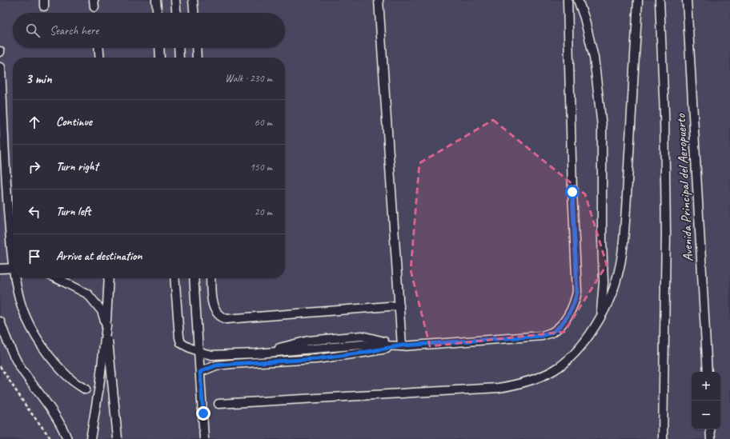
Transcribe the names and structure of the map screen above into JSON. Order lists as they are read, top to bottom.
{
  "streets": {
    "lane": ["Avenida Principal del Aeropuerto"]
  },
  "page": {
    "search": "Search here",
    "heading": ["3 min", "Walk · 230 m"],
    "list": [
      ["Continue", "60 m"],
      ["Turn right", "150 m"],
      ["Turn left", "20 m"],
      "Arrive at destination"
    ],
    "map_buttons": ["+", "−"]
  }
}
